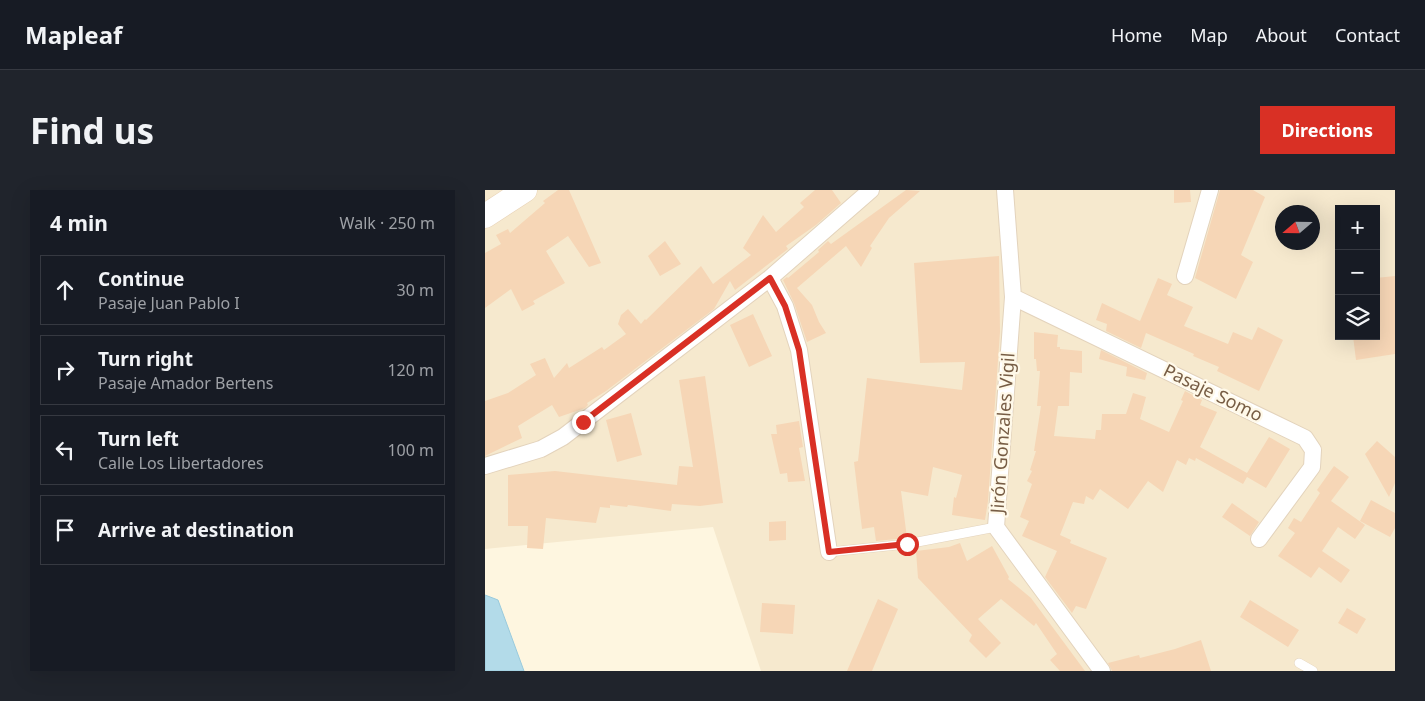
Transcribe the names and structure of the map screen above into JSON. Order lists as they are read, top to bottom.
{
  "streets": {
    "street": ["Pasaje Somo", "Jirón Gonzales Vigil"]
  },
  "crossings": [
    ["Pasaje Somo", "Jirón Gonzales Vigil"]
  ],
  "north": "left",
  "page": {
    "header": "Mapleaf",
    "nav": [
      "Home",
      "Map",
      "About",
      "Contact"
    ],
    "buttons": "Directions",
    "title": "Find us",
    "heading": ["4 min", "Walk · 250 m"],
    "map_buttons": ["+", "−"],
    "list": [
      ["Continue", "Pasaje Juan Pablo I", "30 m"],
      ["Turn right", "Pasaje Amador Bertens", "120 m"],
      ["Turn left", "Calle Los Libertadores", "100 m"],
      "Arrive at destination"
    ]
  }
}
